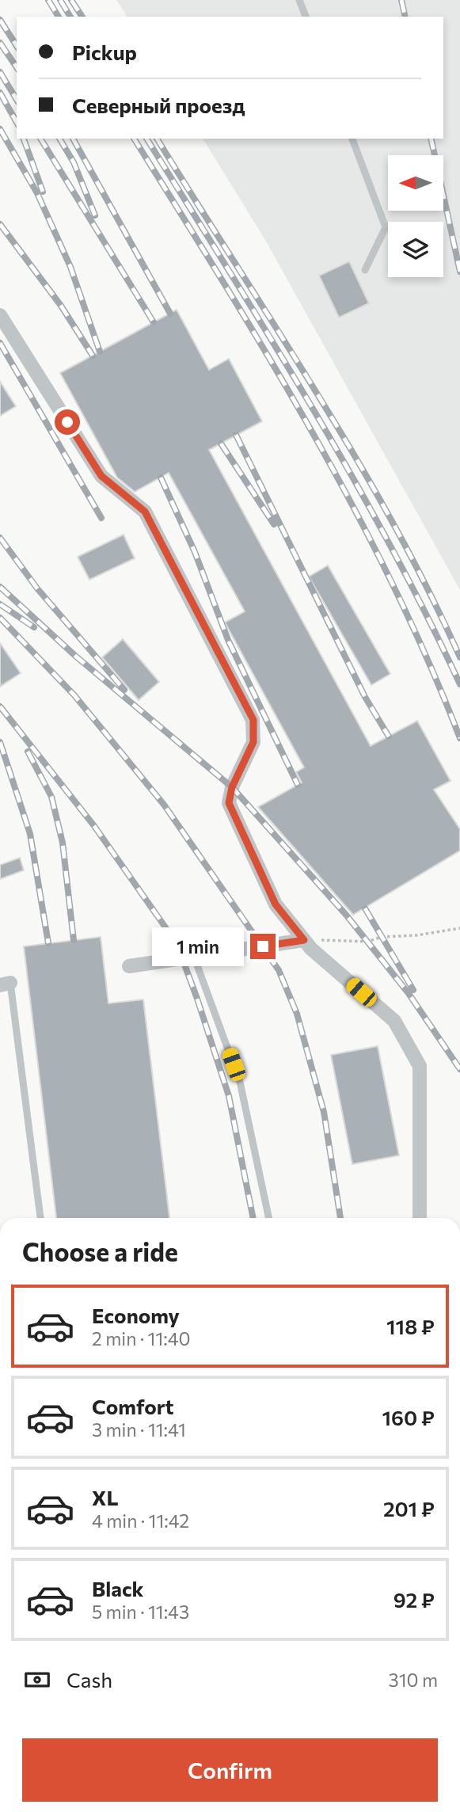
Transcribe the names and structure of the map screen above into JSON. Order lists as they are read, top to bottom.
{
  "north": "left",
  "page": {
    "banner": ["Pickup", "Северный проезд"],
    "bubble": "1 min",
    "heading": "Choose a ride",
    "list": [
      {
        "name": "Economy",
        "note": "2 min · 11:40",
        "value": "118 ₽"
      },
      {
        "name": "Comfort",
        "note": "3 min · 11:41",
        "value": "160 ₽"
      },
      {
        "name": "XL",
        "note": "4 min · 11:42",
        "value": "201 ₽"
      },
      {
        "name": "Black",
        "note": "5 min · 11:43",
        "value": "92 ₽"
      }
    ],
    "pay": ["Cash", "310 m"],
    "buttons": "Confirm"
  }
}
